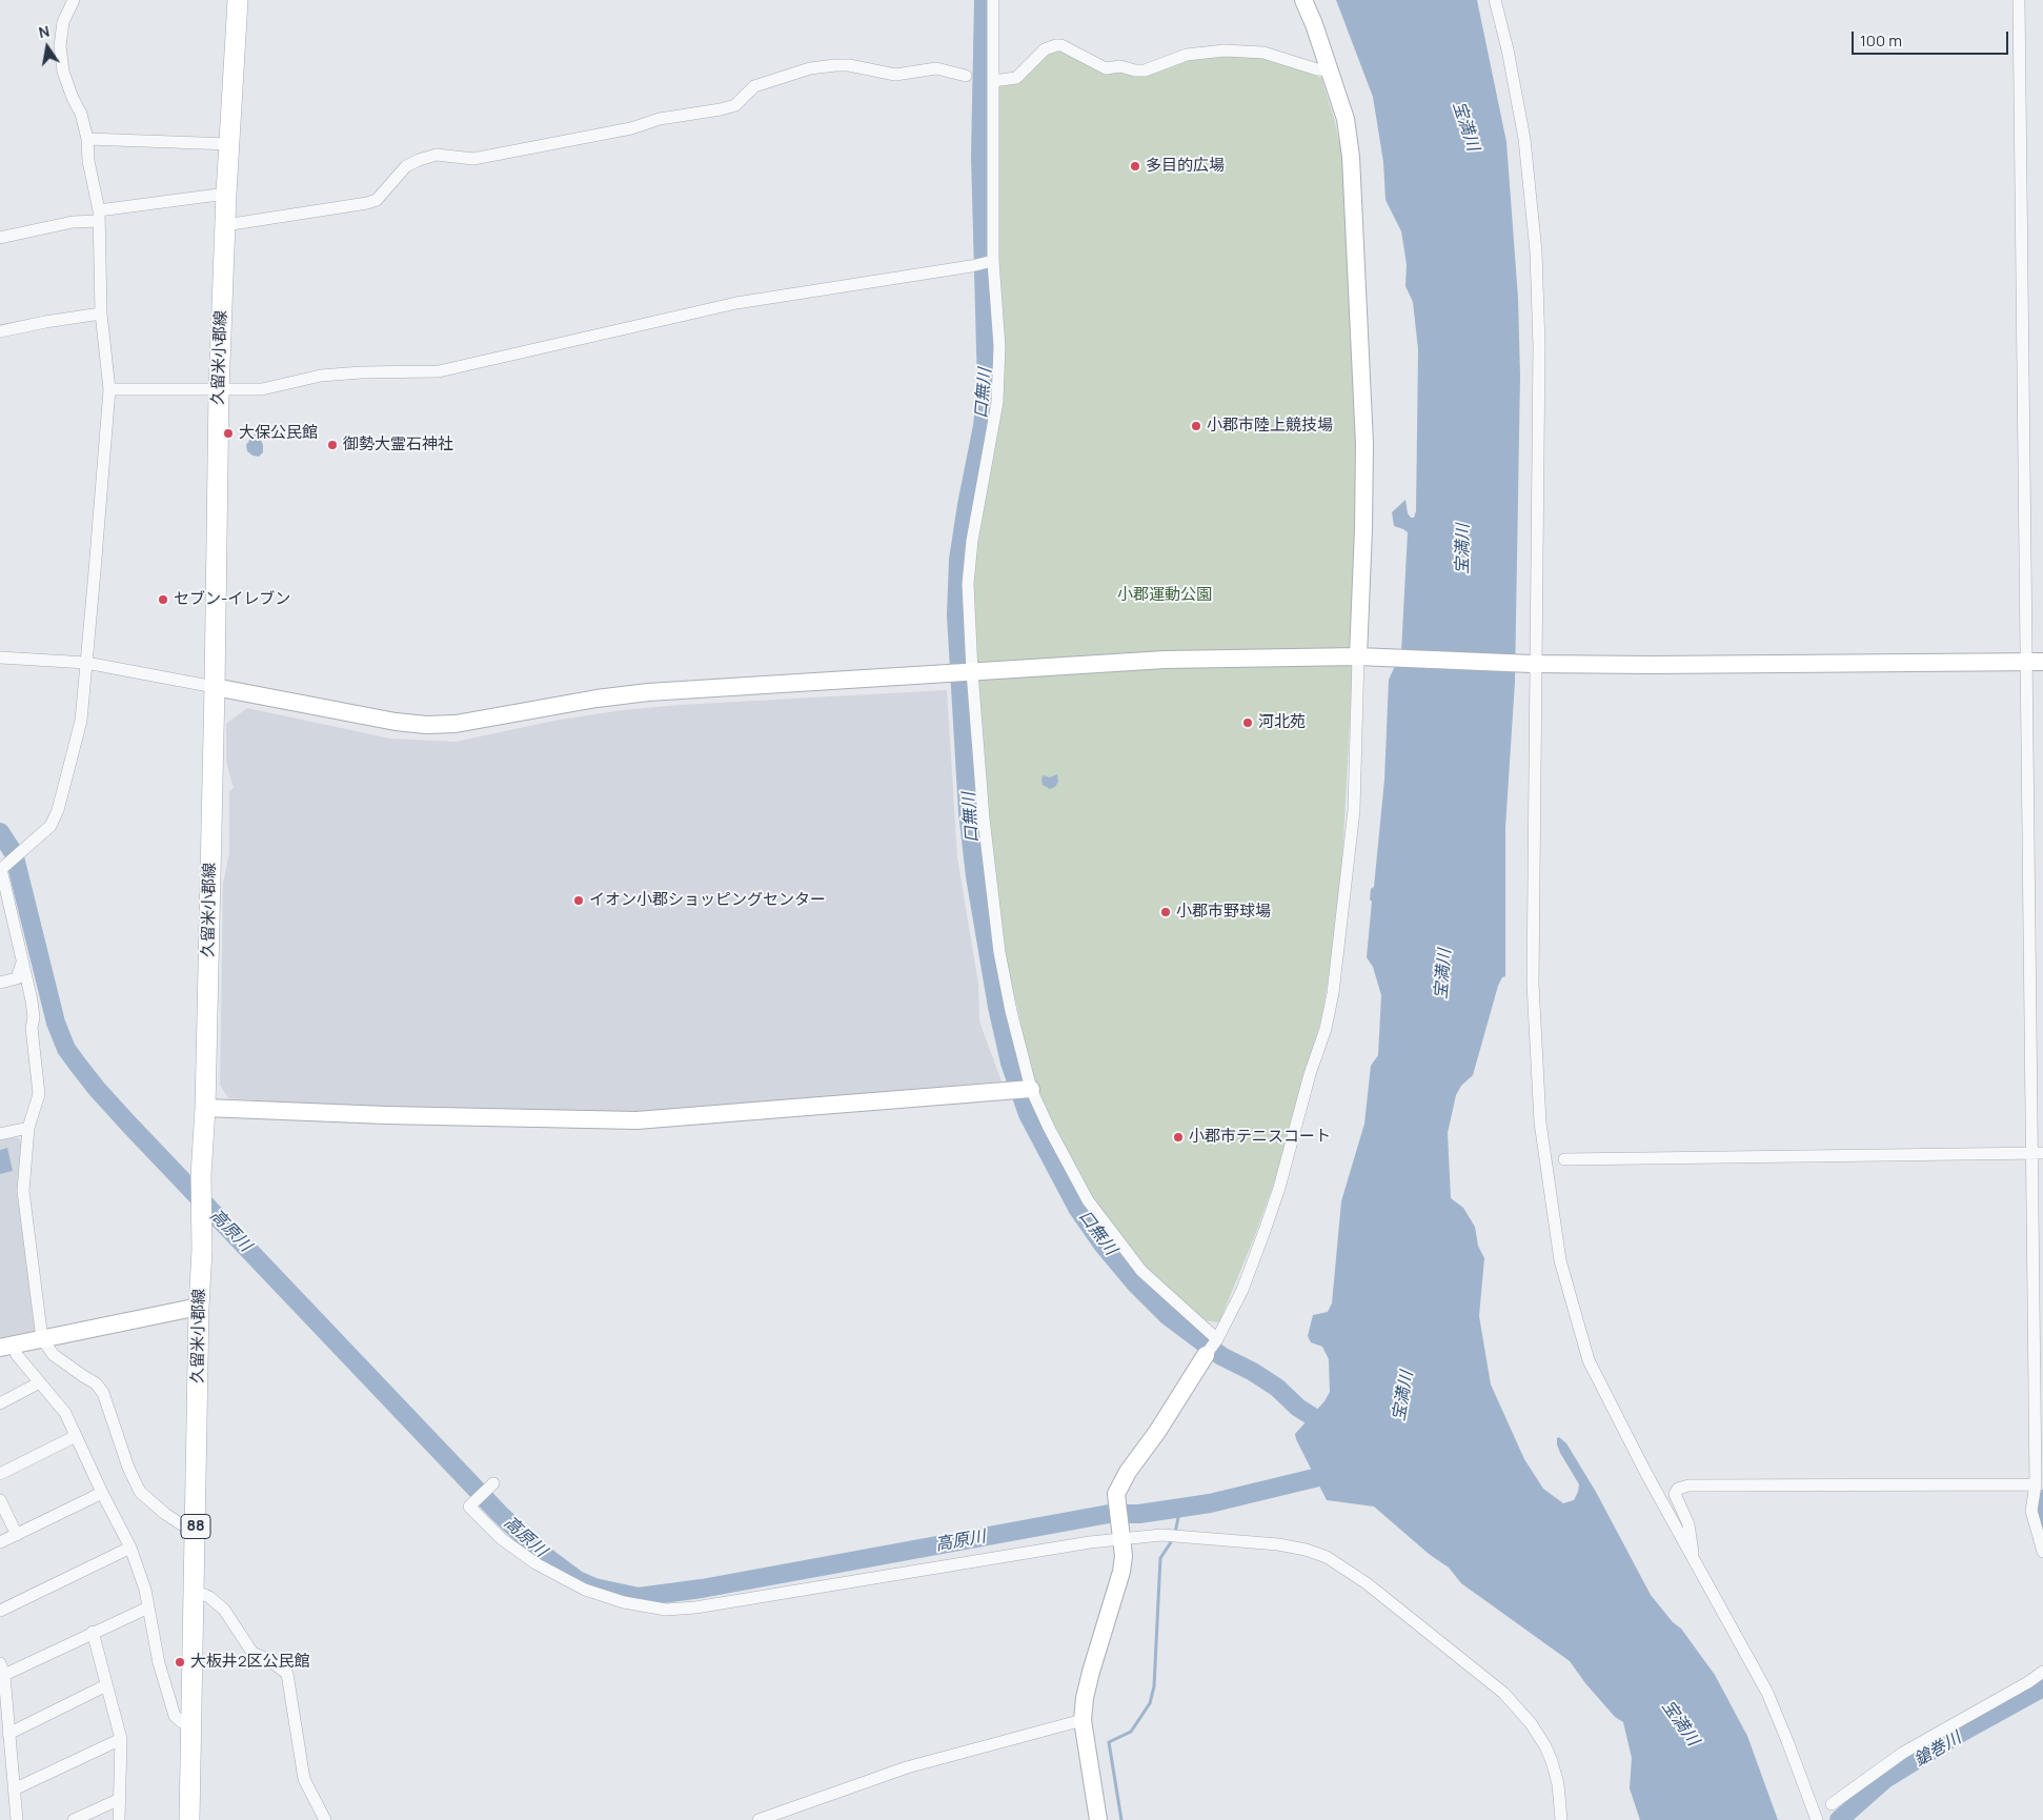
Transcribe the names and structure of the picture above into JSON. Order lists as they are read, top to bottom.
{
  "streets": {
    "main road": ["久留米小郡線", "88"]
  },
  "water": [
    "宝満川",
    "口無川",
    "高原川",
    "鎗巻川"
  ],
  "parks": ["小郡運動公園"],
  "places": [
    "多目的広場",
    "小郡市陸上競技場",
    "大保公民館",
    "御勢大霊石神社",
    "セブン-イレブン",
    "河北苑",
    "イオン小郡ショッピングセンター",
    "小郡市野球場",
    "小郡市テニスコート",
    "大板井2区公民館"
  ],
  "scale_bar": "100 m",
  "north": "top"
}
